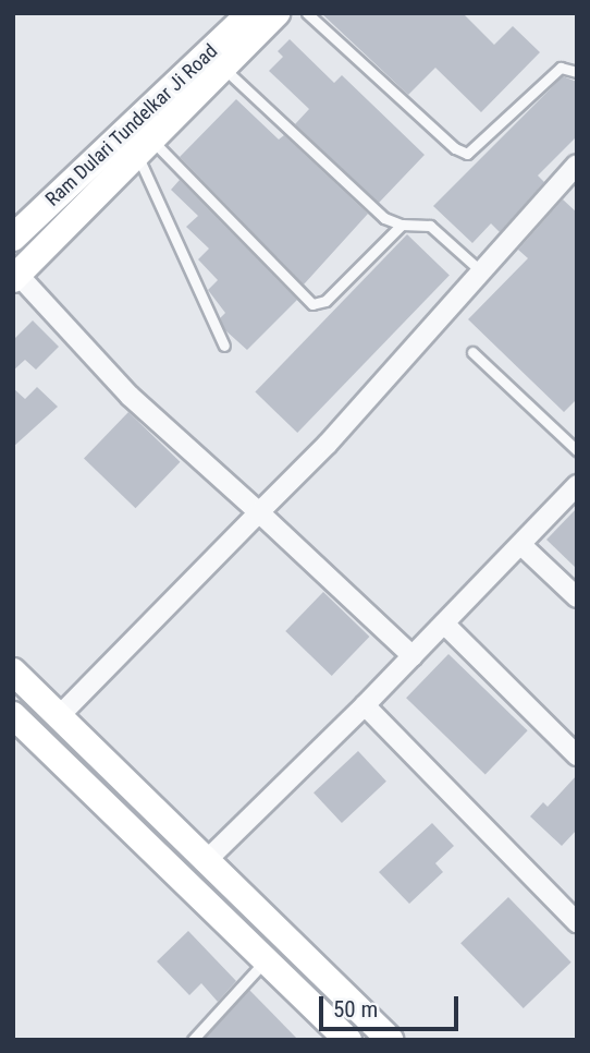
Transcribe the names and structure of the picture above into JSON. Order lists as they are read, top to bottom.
{
  "streets": {
    "street": ["Ram Dulari Tundelkar Ji Road"]
  },
  "scale_bar": "50 m"
}
